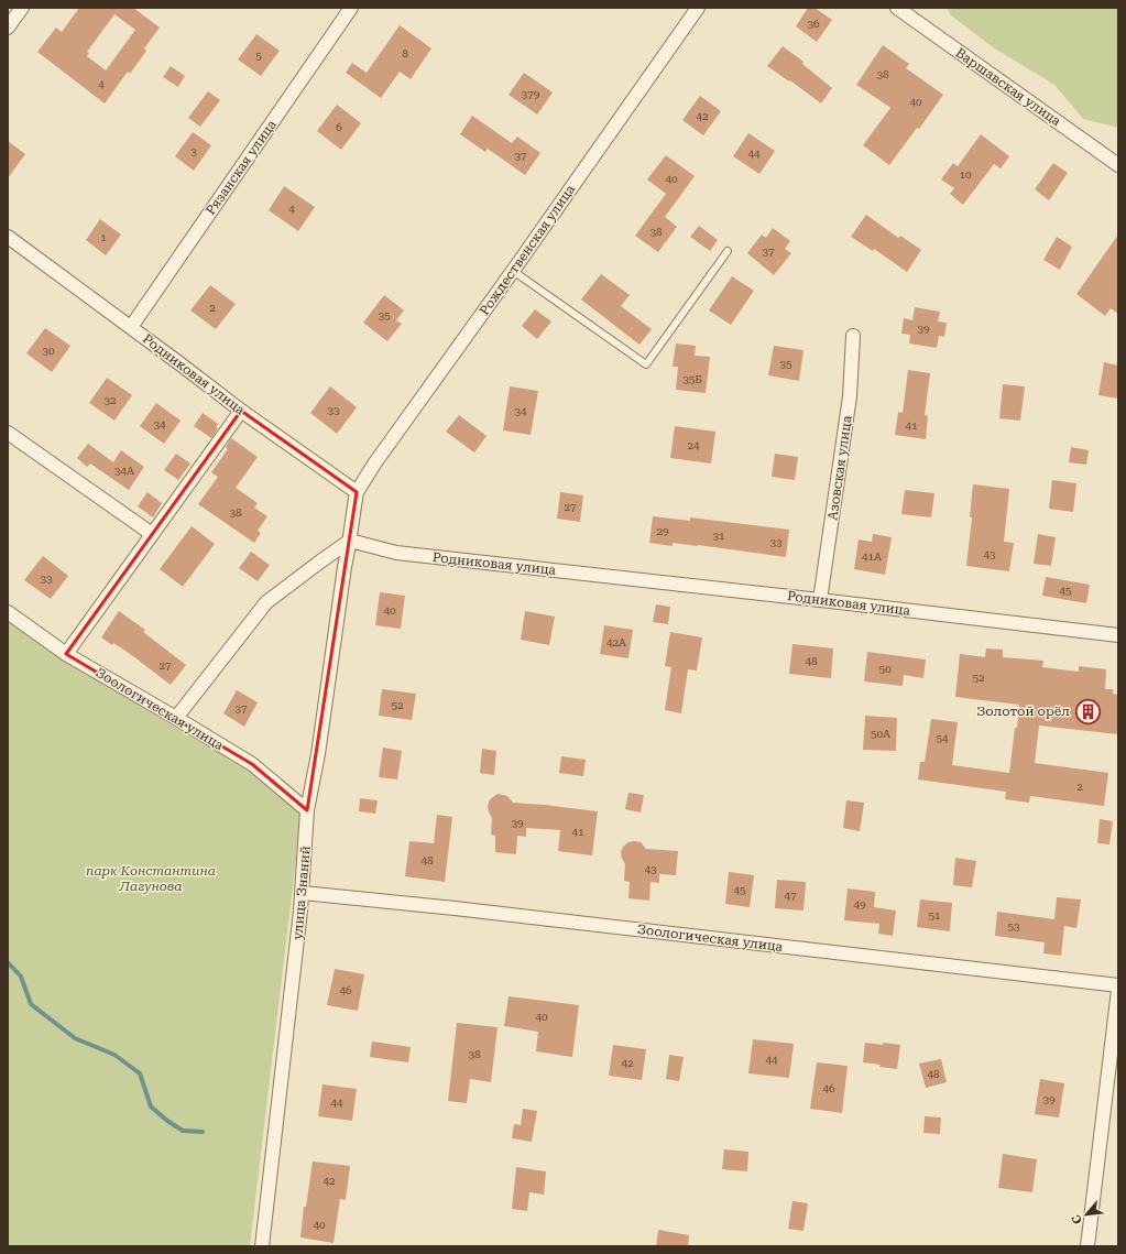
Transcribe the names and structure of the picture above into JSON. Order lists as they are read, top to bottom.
{
  "streets": {
    "street": [
      "Варшавская улица",
      "Рязанская улица",
      "Рождественская улица",
      "Родниковая улица",
      "Азовская улица",
      "Зоологическая улица",
      "улица Знаний"
    ]
  },
  "crossings": [
    ["Рязанская улица", "Родниковая улица"],
    ["Рождественская улица", "Родниковая улица"],
    ["Родниковая улица", "Азовская улица"],
    ["Родниковая улица", "улица Знаний"],
    ["Зоологическая улица", "улица Знаний"]
  ],
  "parks": ["парк Константина Лагунова"],
  "places": {
    "building": ["Золотой орёл"]
  },
  "house_numbers": [
    "36",
    "8",
    "5",
    "38",
    "4",
    "379",
    "40",
    "42",
    "6",
    "3",
    "44",
    "37",
    "10",
    "40",
    "4",
    "38",
    "1",
    "37",
    "2",
    "35",
    "39",
    "30",
    "35",
    "35Б",
    "32",
    "33",
    "34",
    "34",
    "41",
    "24",
    "34А",
    "27",
    "38",
    "29",
    "31",
    "33",
    "43",
    "41А",
    "33",
    "45",
    "40",
    "42А",
    "48",
    "27",
    "50",
    "52",
    "52",
    "37",
    "50А",
    "54",
    "2",
    "39",
    "41",
    "48",
    "43",
    "45",
    "47",
    "49",
    "51",
    "53",
    "46",
    "40",
    "38",
    "44",
    "42",
    "48",
    "46",
    "39",
    "44",
    "42",
    "40"
  ],
  "north": "bottom left"
}
